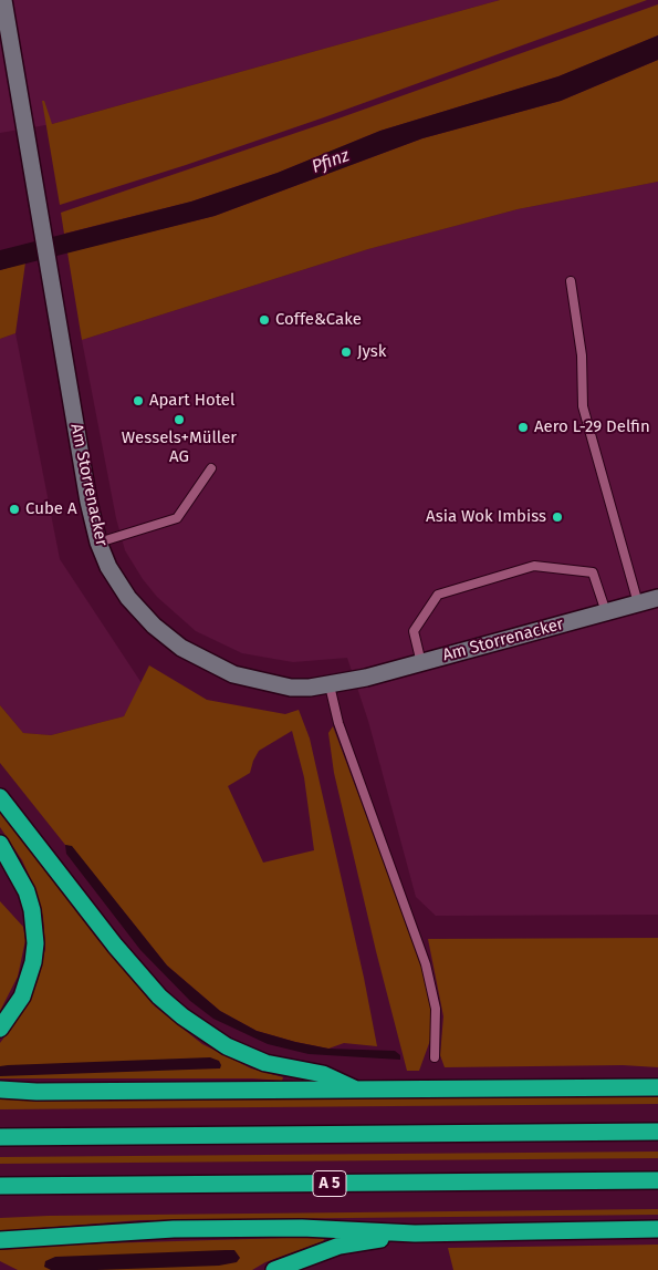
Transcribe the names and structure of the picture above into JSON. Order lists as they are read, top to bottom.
{
  "streets": {
    "highway": ["A 5"],
    "street": ["Am Storrenacker"]
  },
  "water": ["Pfinz"],
  "places": [
    "Coffe&Cake",
    "Jysk",
    "Apart Hotel",
    "Wessels+Müller AG",
    "Aero L-29 Delfin",
    "Cube A",
    "Asia Wok Imbiss"
  ]
}
